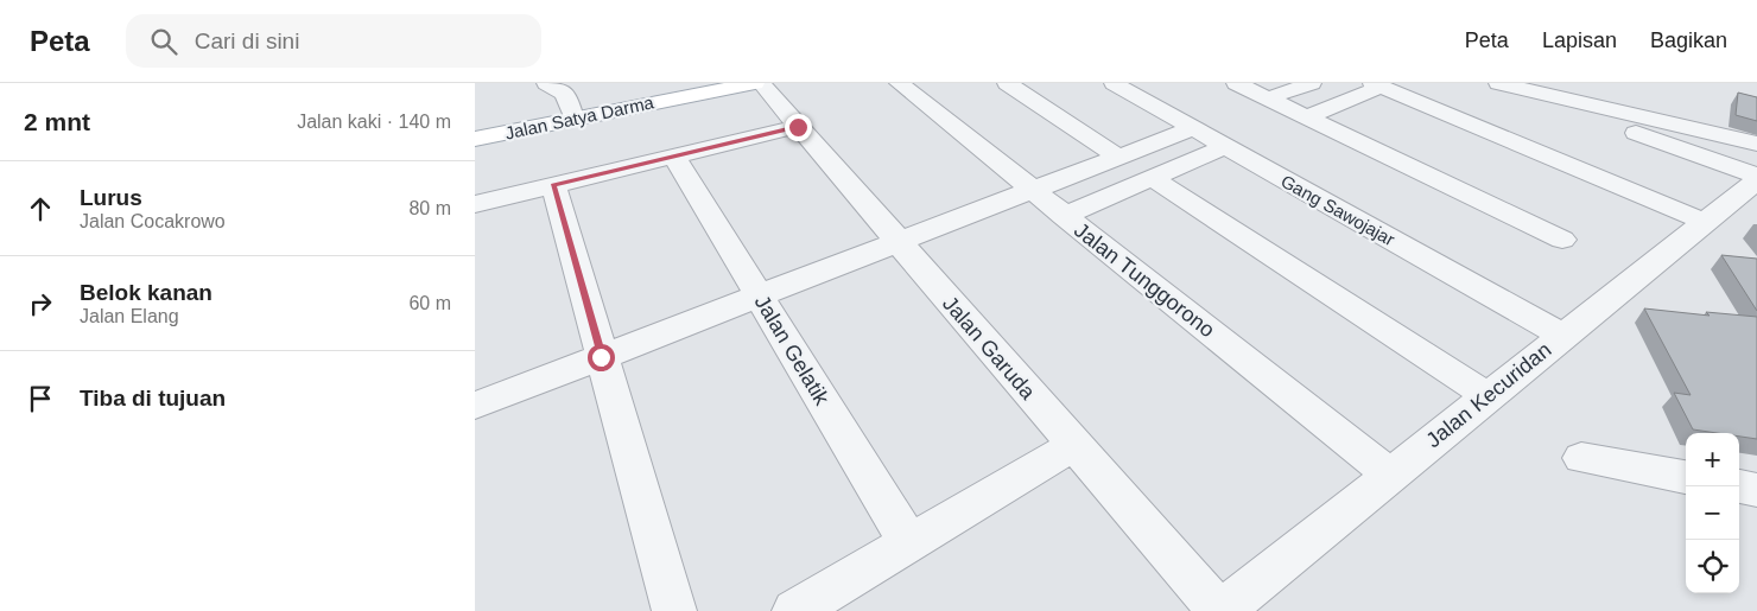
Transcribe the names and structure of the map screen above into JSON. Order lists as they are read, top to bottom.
{
  "streets": {
    "main road": ["Jalan Satya Darma"],
    "street": [
      "Gang Sawojajar",
      "Jalan Tunggorono",
      "Jalan Garuda",
      "Jalan Gelatik",
      "Jalan Kecuridan"
    ]
  },
  "crossings": [
    ["Gang Sawojajar", "Jalan Kecuridan"],
    ["Jalan Tunggorono", "Jalan Kecuridan"],
    ["Jalan Garuda", "Jalan Kecuridan"]
  ],
  "page": {
    "header": "Peta",
    "search": "Cari di sini",
    "nav": ["Peta", "Lapisan", "Bagikan"],
    "heading": ["2 mnt", "Jalan kaki · 140 m"],
    "list": [
      ["Lurus", "Jalan Cocakrowo", "80 m"],
      ["Belok kanan", "Jalan Elang", "60 m"],
      "Tiba di tujuan"
    ],
    "map_buttons": ["+", "−"]
  }
}
